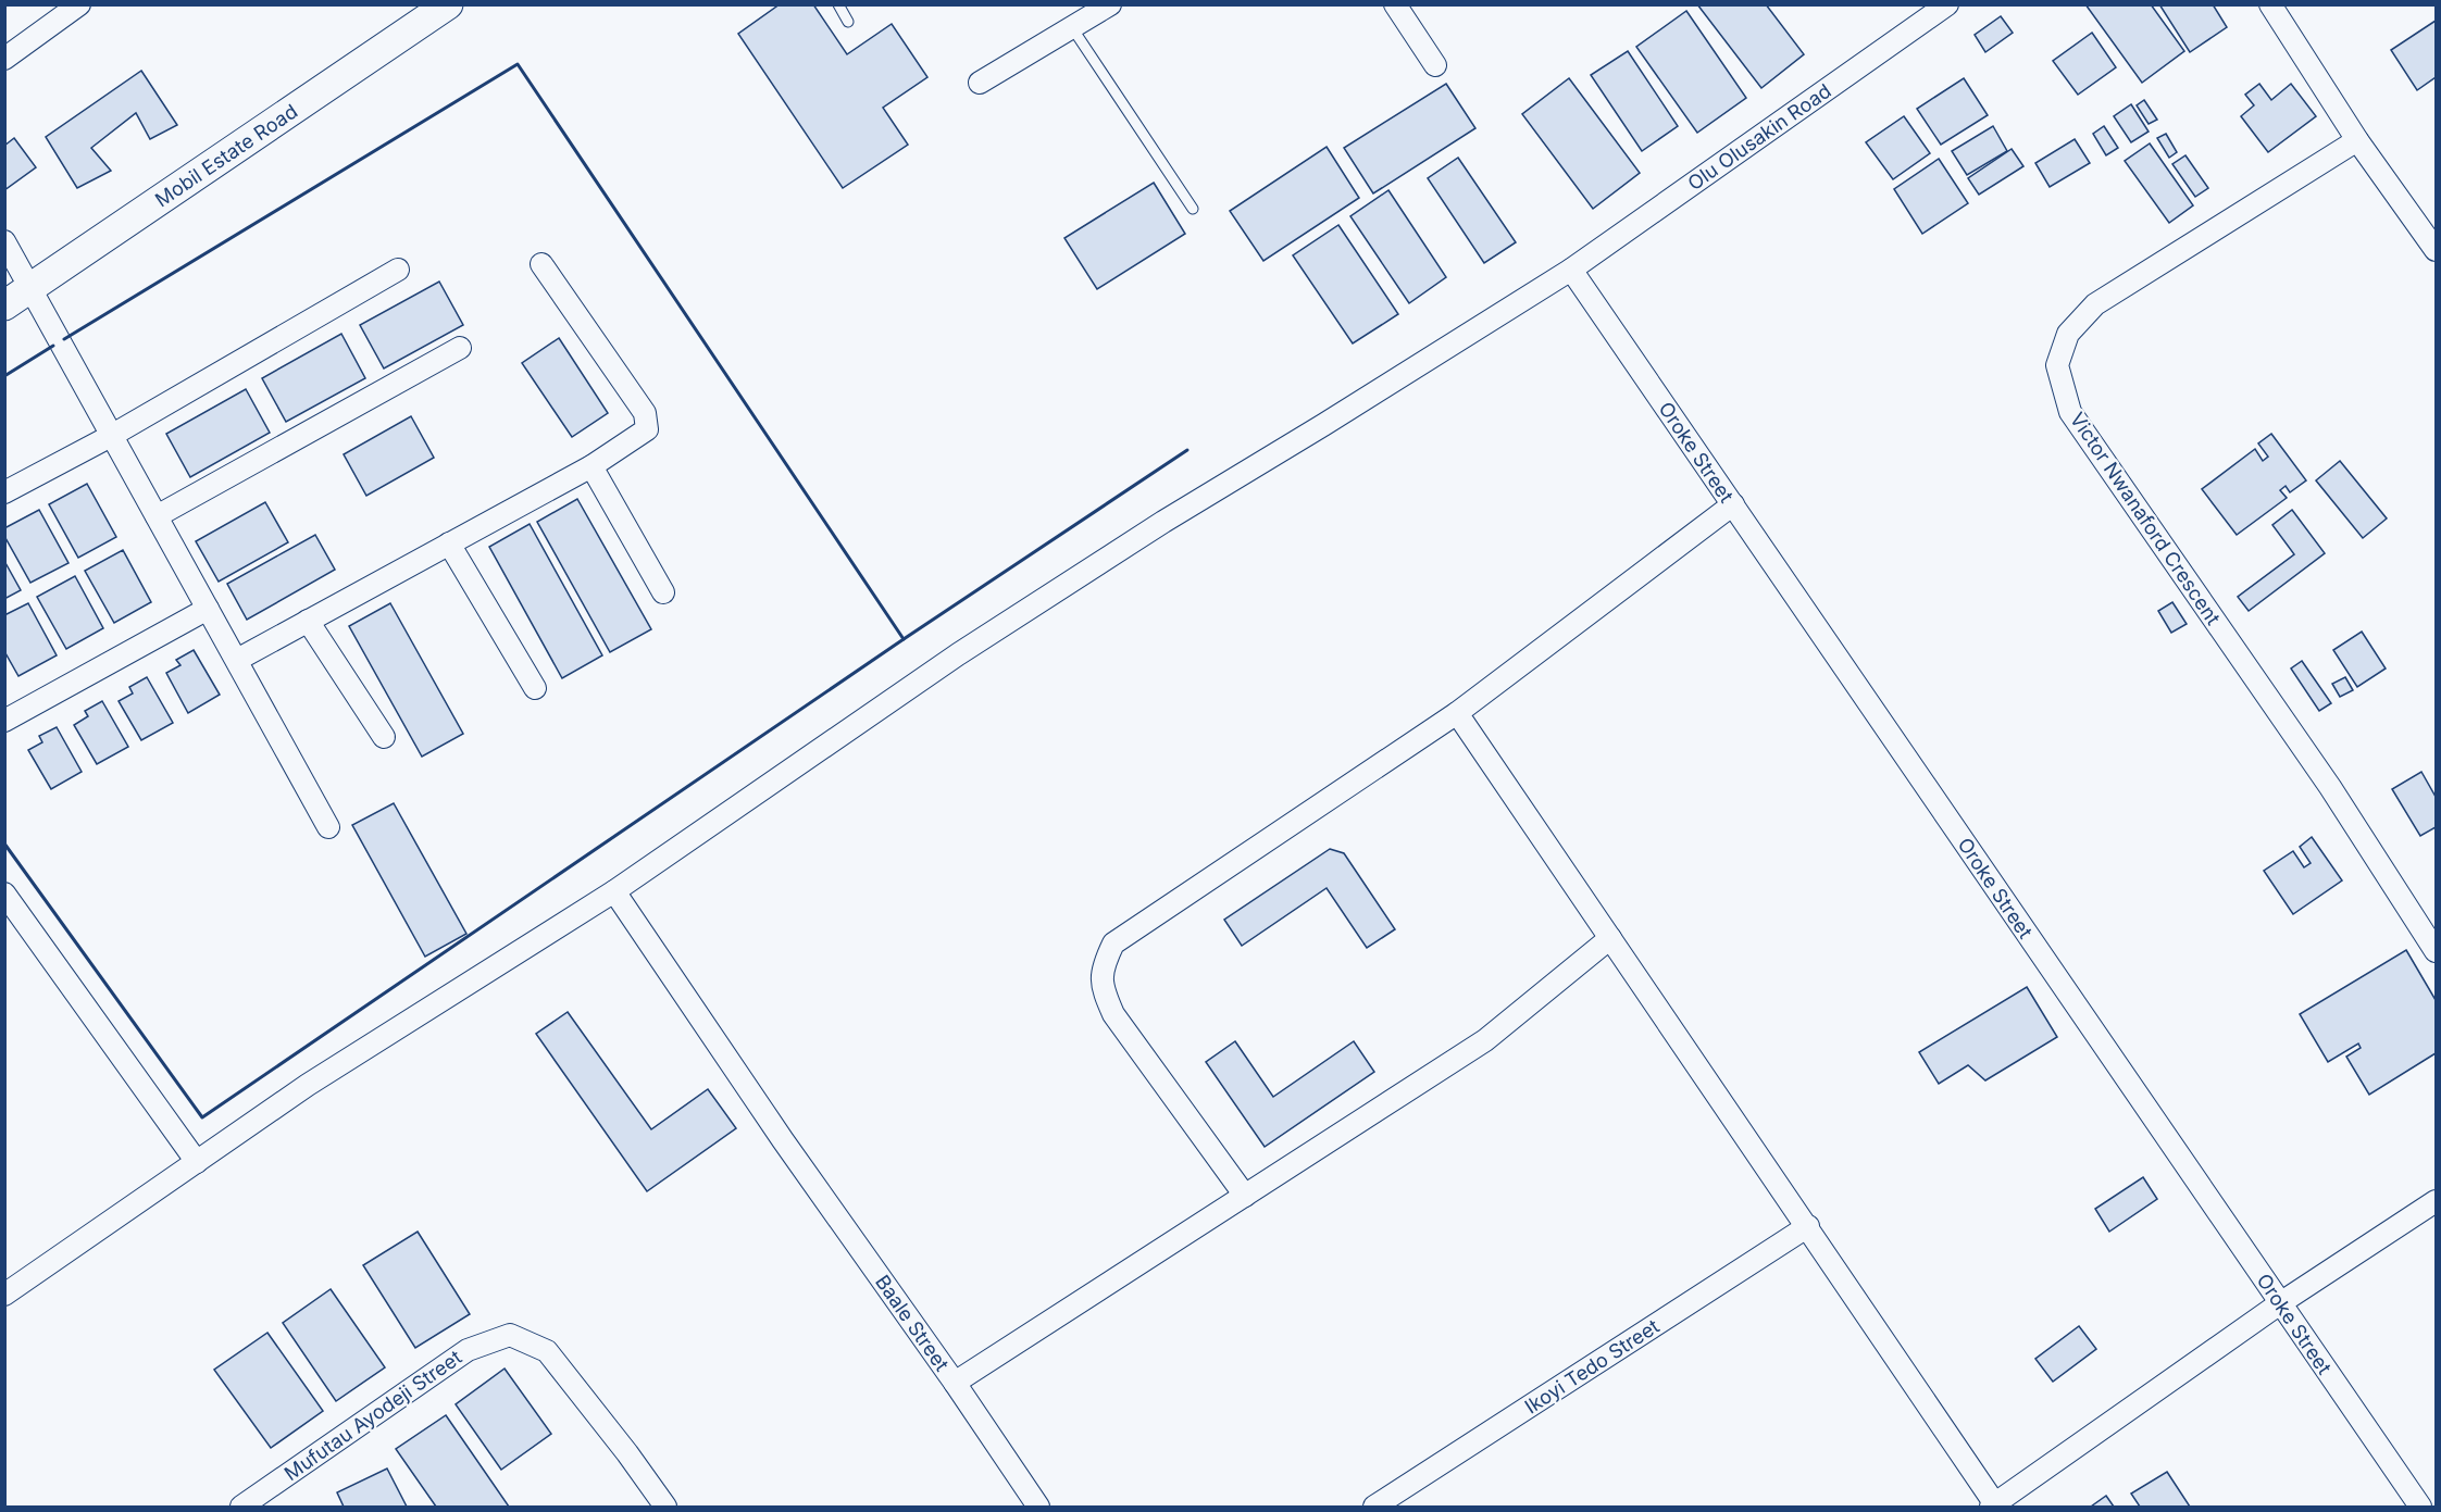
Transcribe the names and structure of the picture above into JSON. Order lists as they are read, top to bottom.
{
  "streets": {
    "main road": ["Mobil Estate Road"],
    "street": [
      "Olu Olusakin Road",
      "Oroke Street",
      "Victor Nwanaford Crescent",
      "Baale Street",
      "Ikoyi Tedo Street",
      "Mufutau Ayodeji Street"
    ]
  },
  "crossings": [
    ["Olu Olusakin Road", "Oroke Street"],
    ["Olu Olusakin Road", "Baale Street"]
  ]
}
